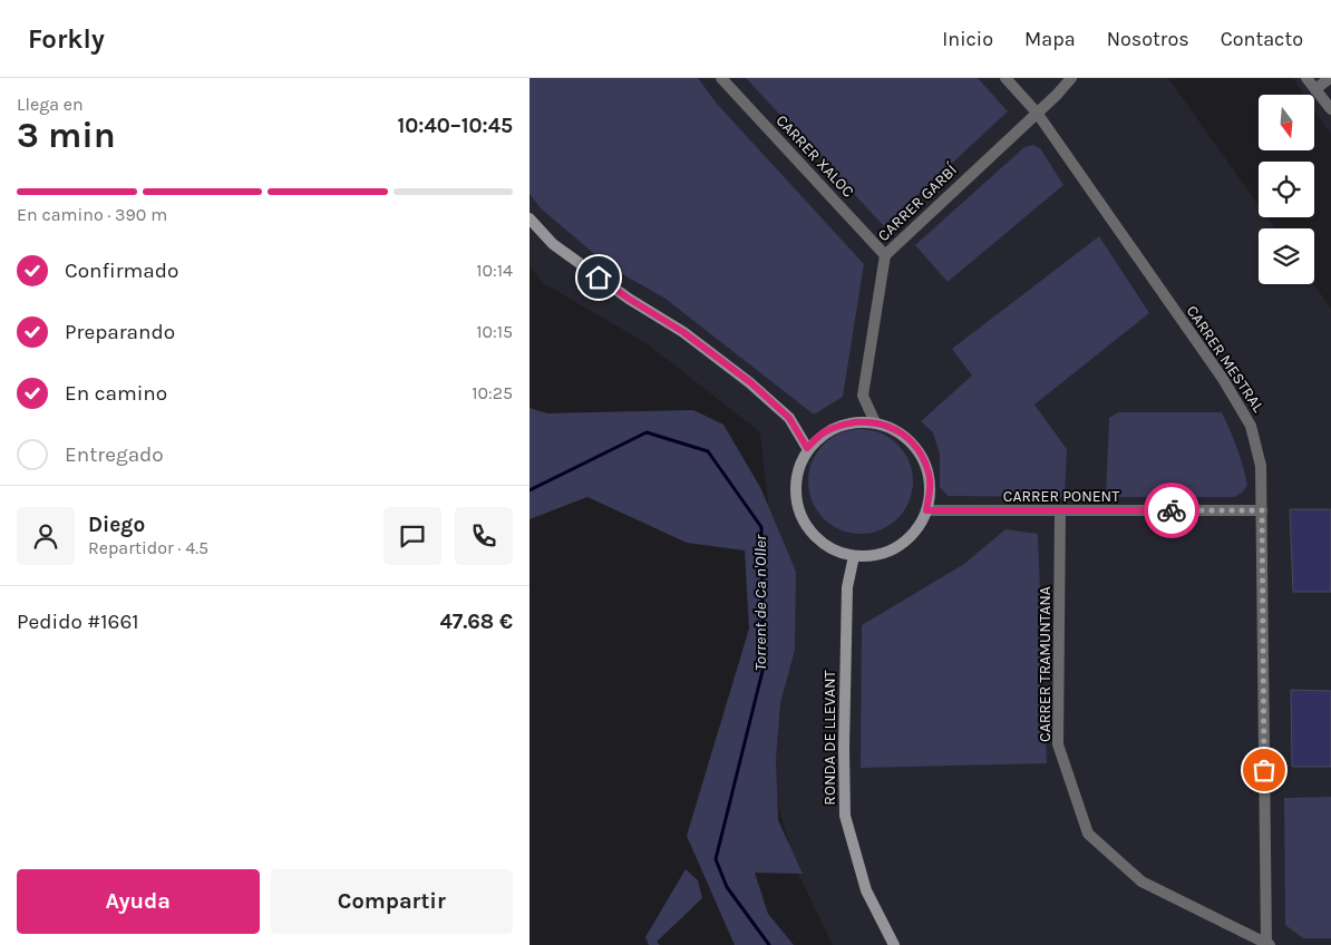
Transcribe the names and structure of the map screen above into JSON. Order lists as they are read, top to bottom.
{
  "streets": {
    "main road": ["RONDA DE LLEVANT"],
    "street": [
      "CARRER XALOC",
      "CARRER GARBÍ",
      "CARRER MESTRAL",
      "CARRER PONENT",
      "CARRER TRAMUNTANA"
    ]
  },
  "crossings": [
    ["CARRER XALOC", "CARRER GARBÍ"],
    ["CARRER GARBÍ", "CARRER MESTRAL"],
    ["CARRER GARBÍ", "CARRER PONENT"],
    ["CARRER GARBÍ", "RONDA DE LLEVANT"],
    ["CARRER MESTRAL", "CARRER PONENT"],
    ["CARRER MESTRAL", "CARRER TRAMUNTANA"],
    ["CARRER PONENT", "CARRER TRAMUNTANA"],
    ["CARRER PONENT", "RONDA DE LLEVANT"]
  ],
  "water": ["Torrent de Ca n'Oller"],
  "north": "bottom",
  "page": {
    "header": "Forkly",
    "nav": [
      "Inicio",
      "Mapa",
      "Nosotros",
      "Contacto"
    ],
    "heading": ["3 min", "Llega en", "10:40–10:45"],
    "panel": [
      "Diego",
      "Repartidor · 4.5",
      "Pedido #1661",
      "47.68 €"
    ],
    "bar": "En camino · 390 m",
    "list": [
      ["Confirmado", "10:14"],
      ["Preparando", "10:15"],
      ["En camino", "10:25"],
      "Entregado"
    ],
    "buttons": ["Ayuda", "Compartir"]
  }
}
